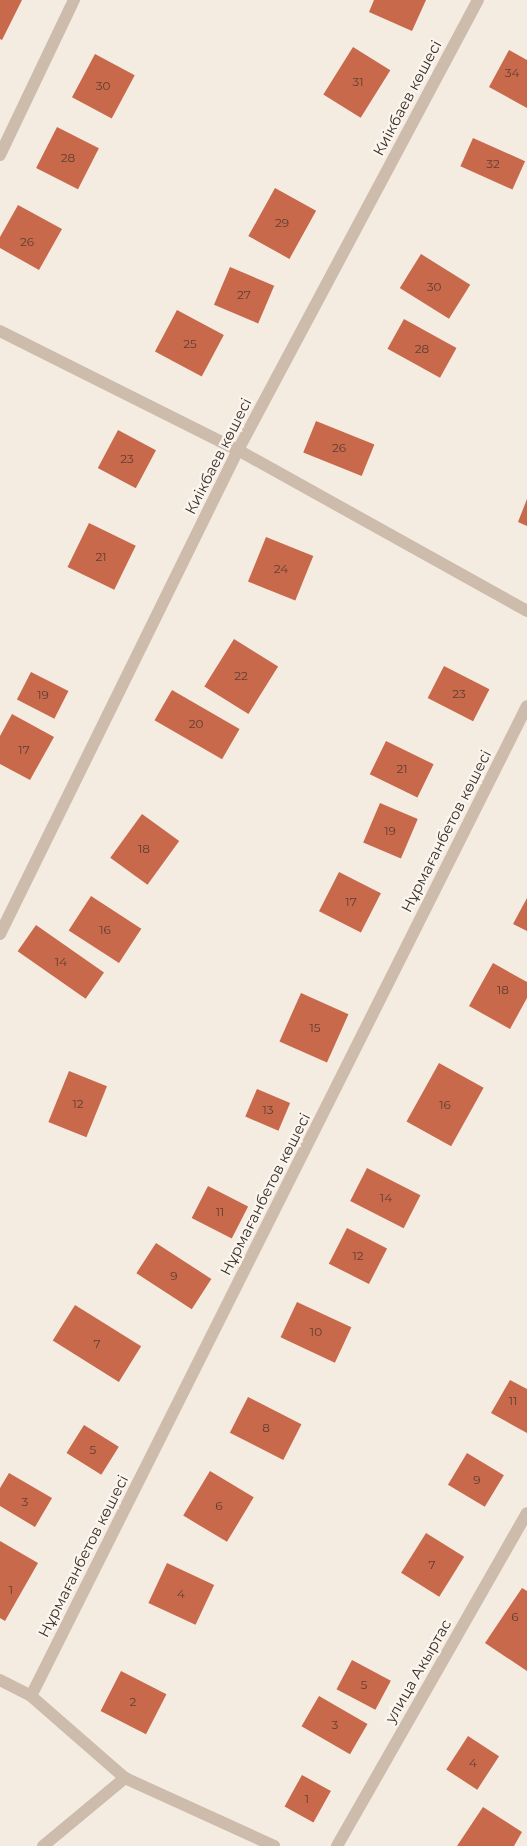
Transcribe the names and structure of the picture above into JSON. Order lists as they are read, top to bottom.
{
  "streets": {
    "street": ["Киікбаев көшесі", "Нұрмағанбетов көшесі", "улица Акыртас"]
  },
  "house_numbers": [
    "34",
    "31",
    "30",
    "28",
    "32",
    "29",
    "26",
    "30",
    "27",
    "25",
    "28",
    "26",
    "23",
    "21",
    "24",
    "22",
    "23",
    "19",
    "20",
    "17",
    "21",
    "19",
    "18",
    "17",
    "16",
    "14",
    "18",
    "15",
    "12",
    "16",
    "13",
    "14",
    "11",
    "12",
    "9",
    "10",
    "7",
    "11",
    "8",
    "5",
    "9",
    "3",
    "6",
    "7",
    "1",
    "4",
    "6",
    "5",
    "2",
    "3",
    "4",
    "1"
  ]
}
